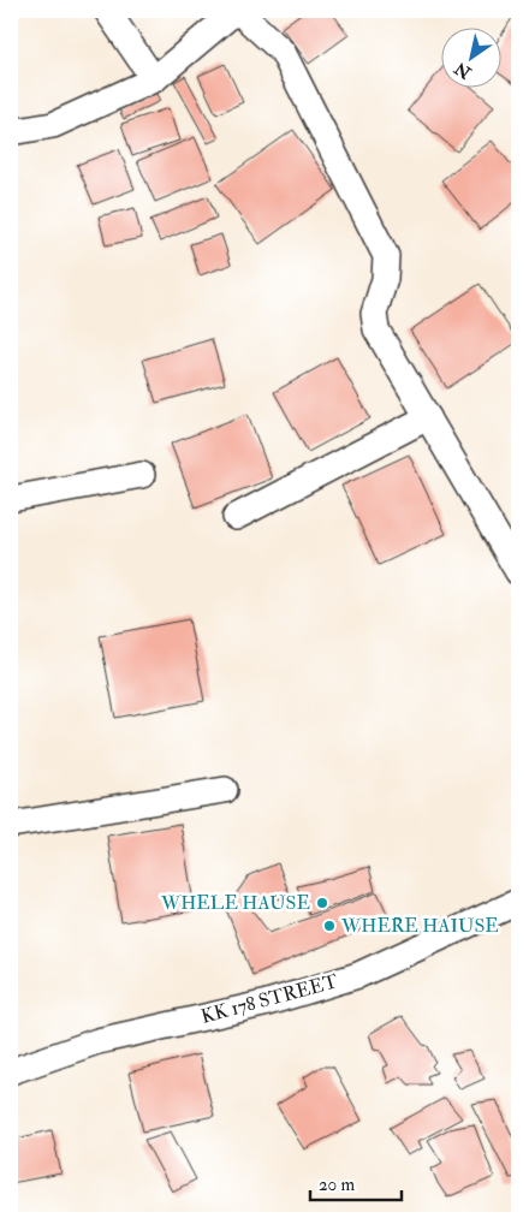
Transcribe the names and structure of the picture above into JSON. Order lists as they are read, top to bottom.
{
  "streets": {
    "street": ["KK 178 STREET"]
  },
  "places": ["WHELE HAUSE", "WHERE HAIUSE"],
  "scale_bar": "20 m",
  "north": "bottom left"
}
